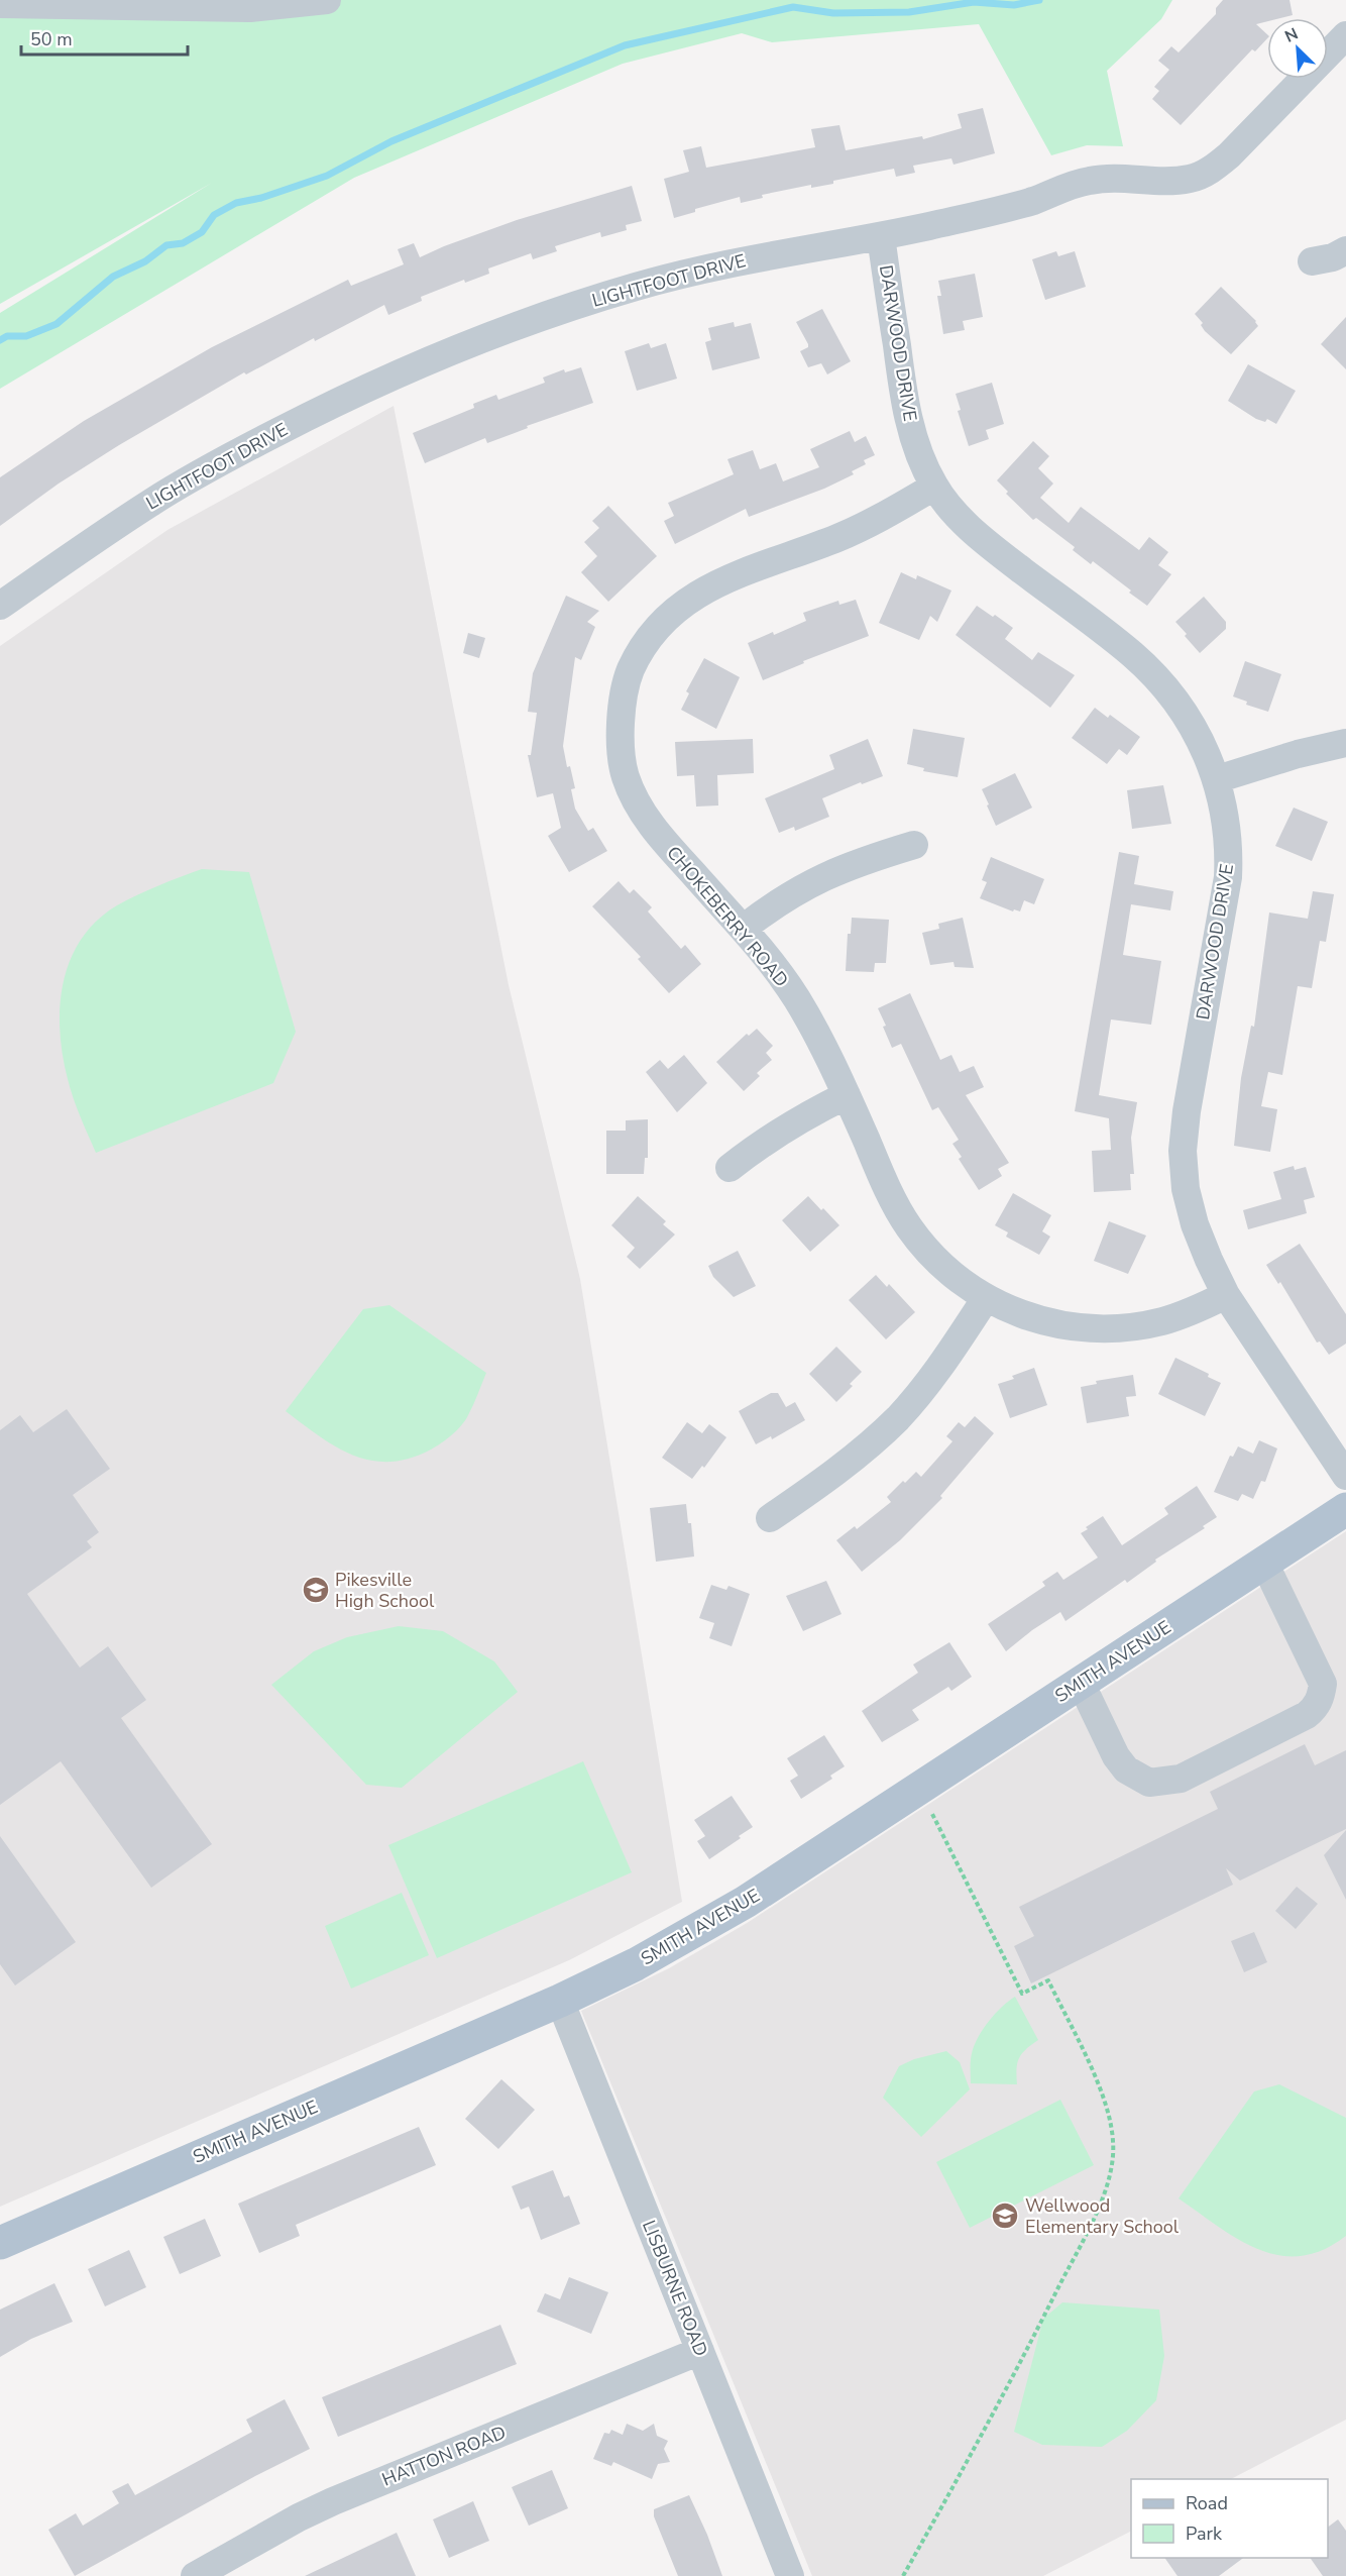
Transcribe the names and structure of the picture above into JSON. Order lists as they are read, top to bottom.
{
  "streets": {
    "main road": ["SMITH AVENUE"],
    "street": [
      "LIGHTFOOT DRIVE",
      "DARWOOD DRIVE",
      "CHOKEBERRY ROAD",
      "LISBURNE ROAD",
      "HATTON ROAD"
    ]
  },
  "crossings": [
    ["LIGHTFOOT DRIVE", "DARWOOD DRIVE"],
    ["DARWOOD DRIVE", "CHOKEBERRY ROAD"],
    ["SMITH AVENUE", "LISBURNE ROAD"],
    ["LISBURNE ROAD", "HATTON ROAD"]
  ],
  "places": {
    "school or university": ["Pikesville High School", "Wellwood Elementary School"]
  },
  "legend": ["Road", "Park"],
  "scale_bar": "50 m",
  "north": "top left"
}
